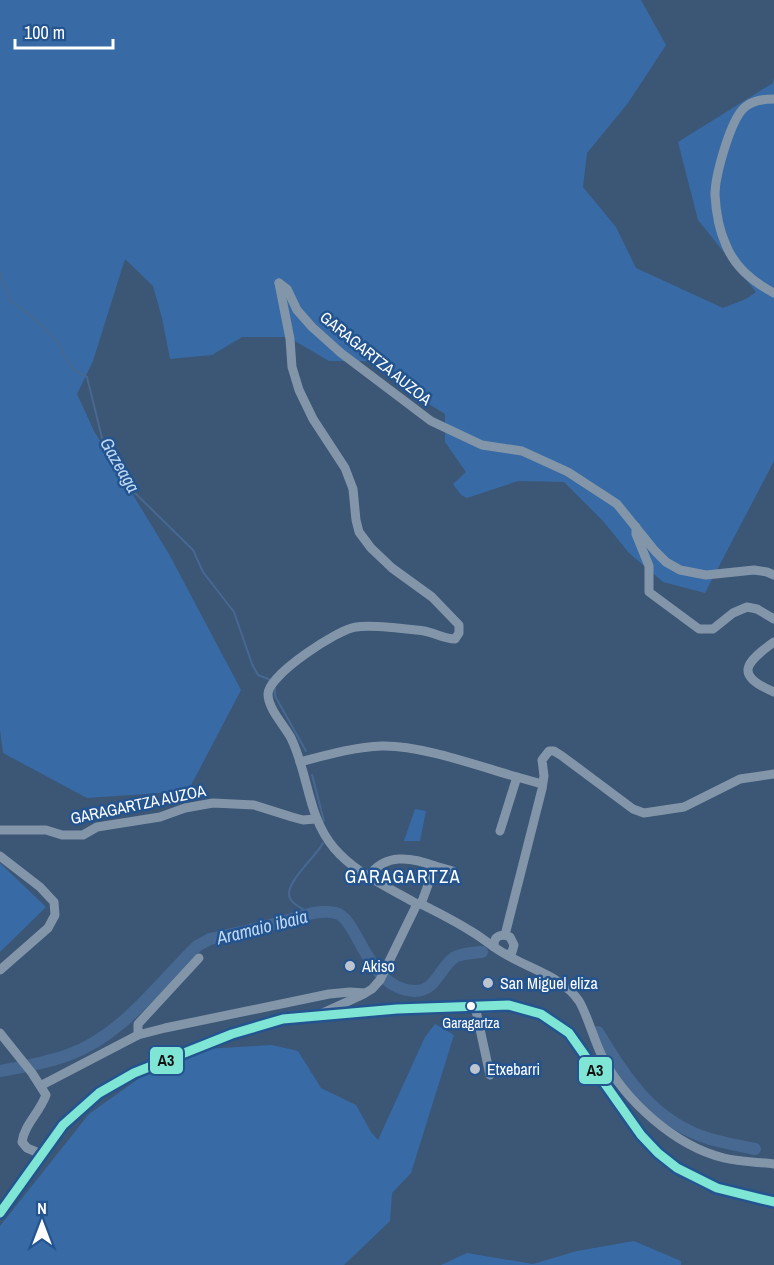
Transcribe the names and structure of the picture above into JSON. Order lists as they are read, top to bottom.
{
  "streets": {
    "street": ["GARAGARTZA AUZOA"]
  },
  "districts": ["GARAGARTZA"],
  "water": ["Gazeaga", "Aramaio ibaia"],
  "places": [
    "Akiso",
    "San Miguel eliza",
    "Garagartza",
    "Etxebarri"
  ],
  "lines": ["transit line A3"],
  "scale_bar": "100 m",
  "north": "top"
}
